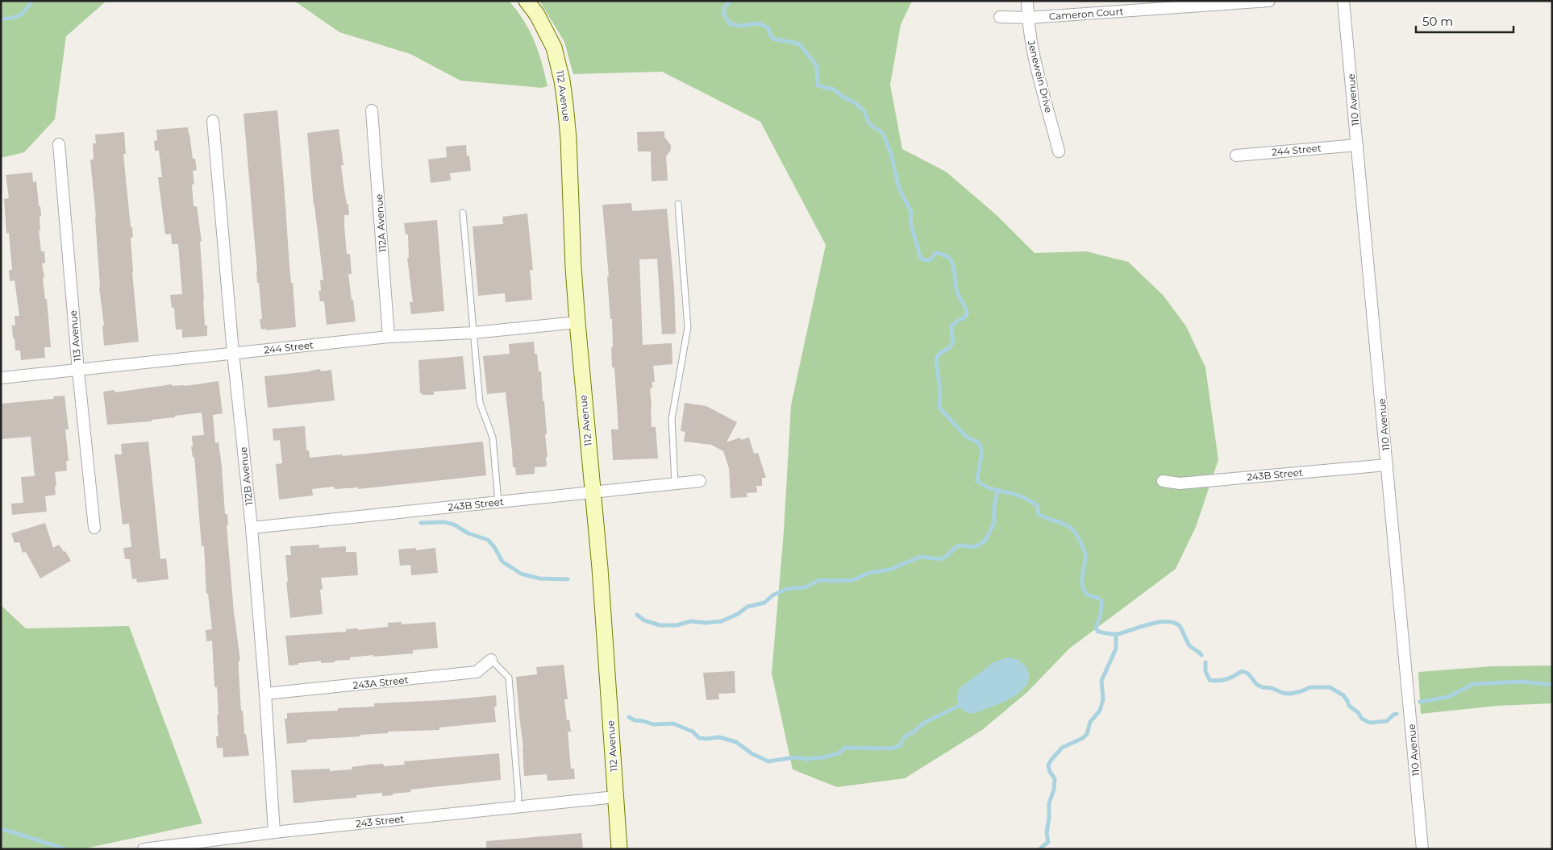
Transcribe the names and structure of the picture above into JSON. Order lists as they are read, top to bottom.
{
  "streets": {
    "main road": ["112 Avenue"],
    "street": [
      "Cameron Court",
      "Jenewein Drive",
      "110 Avenue",
      "244 Street",
      "112A Avenue",
      "113 Avenue",
      "243B Street",
      "112B Avenue",
      "243A Street",
      "243 Street"
    ]
  },
  "crossings": [
    ["Cameron Court", "Jenewein Drive"],
    ["112 Avenue", "244 Street"],
    ["112 Avenue", "243B Street"],
    ["112 Avenue", "243 Street"],
    ["110 Avenue", "244 Street"],
    ["110 Avenue", "243B Street"],
    ["244 Street", "112A Avenue"],
    ["244 Street", "113 Avenue"],
    ["244 Street", "112B Avenue"],
    ["243B Street", "112B Avenue"],
    ["112B Avenue", "243A Street"],
    ["112B Avenue", "243 Street"]
  ],
  "scale_bar": "50 m"
}
